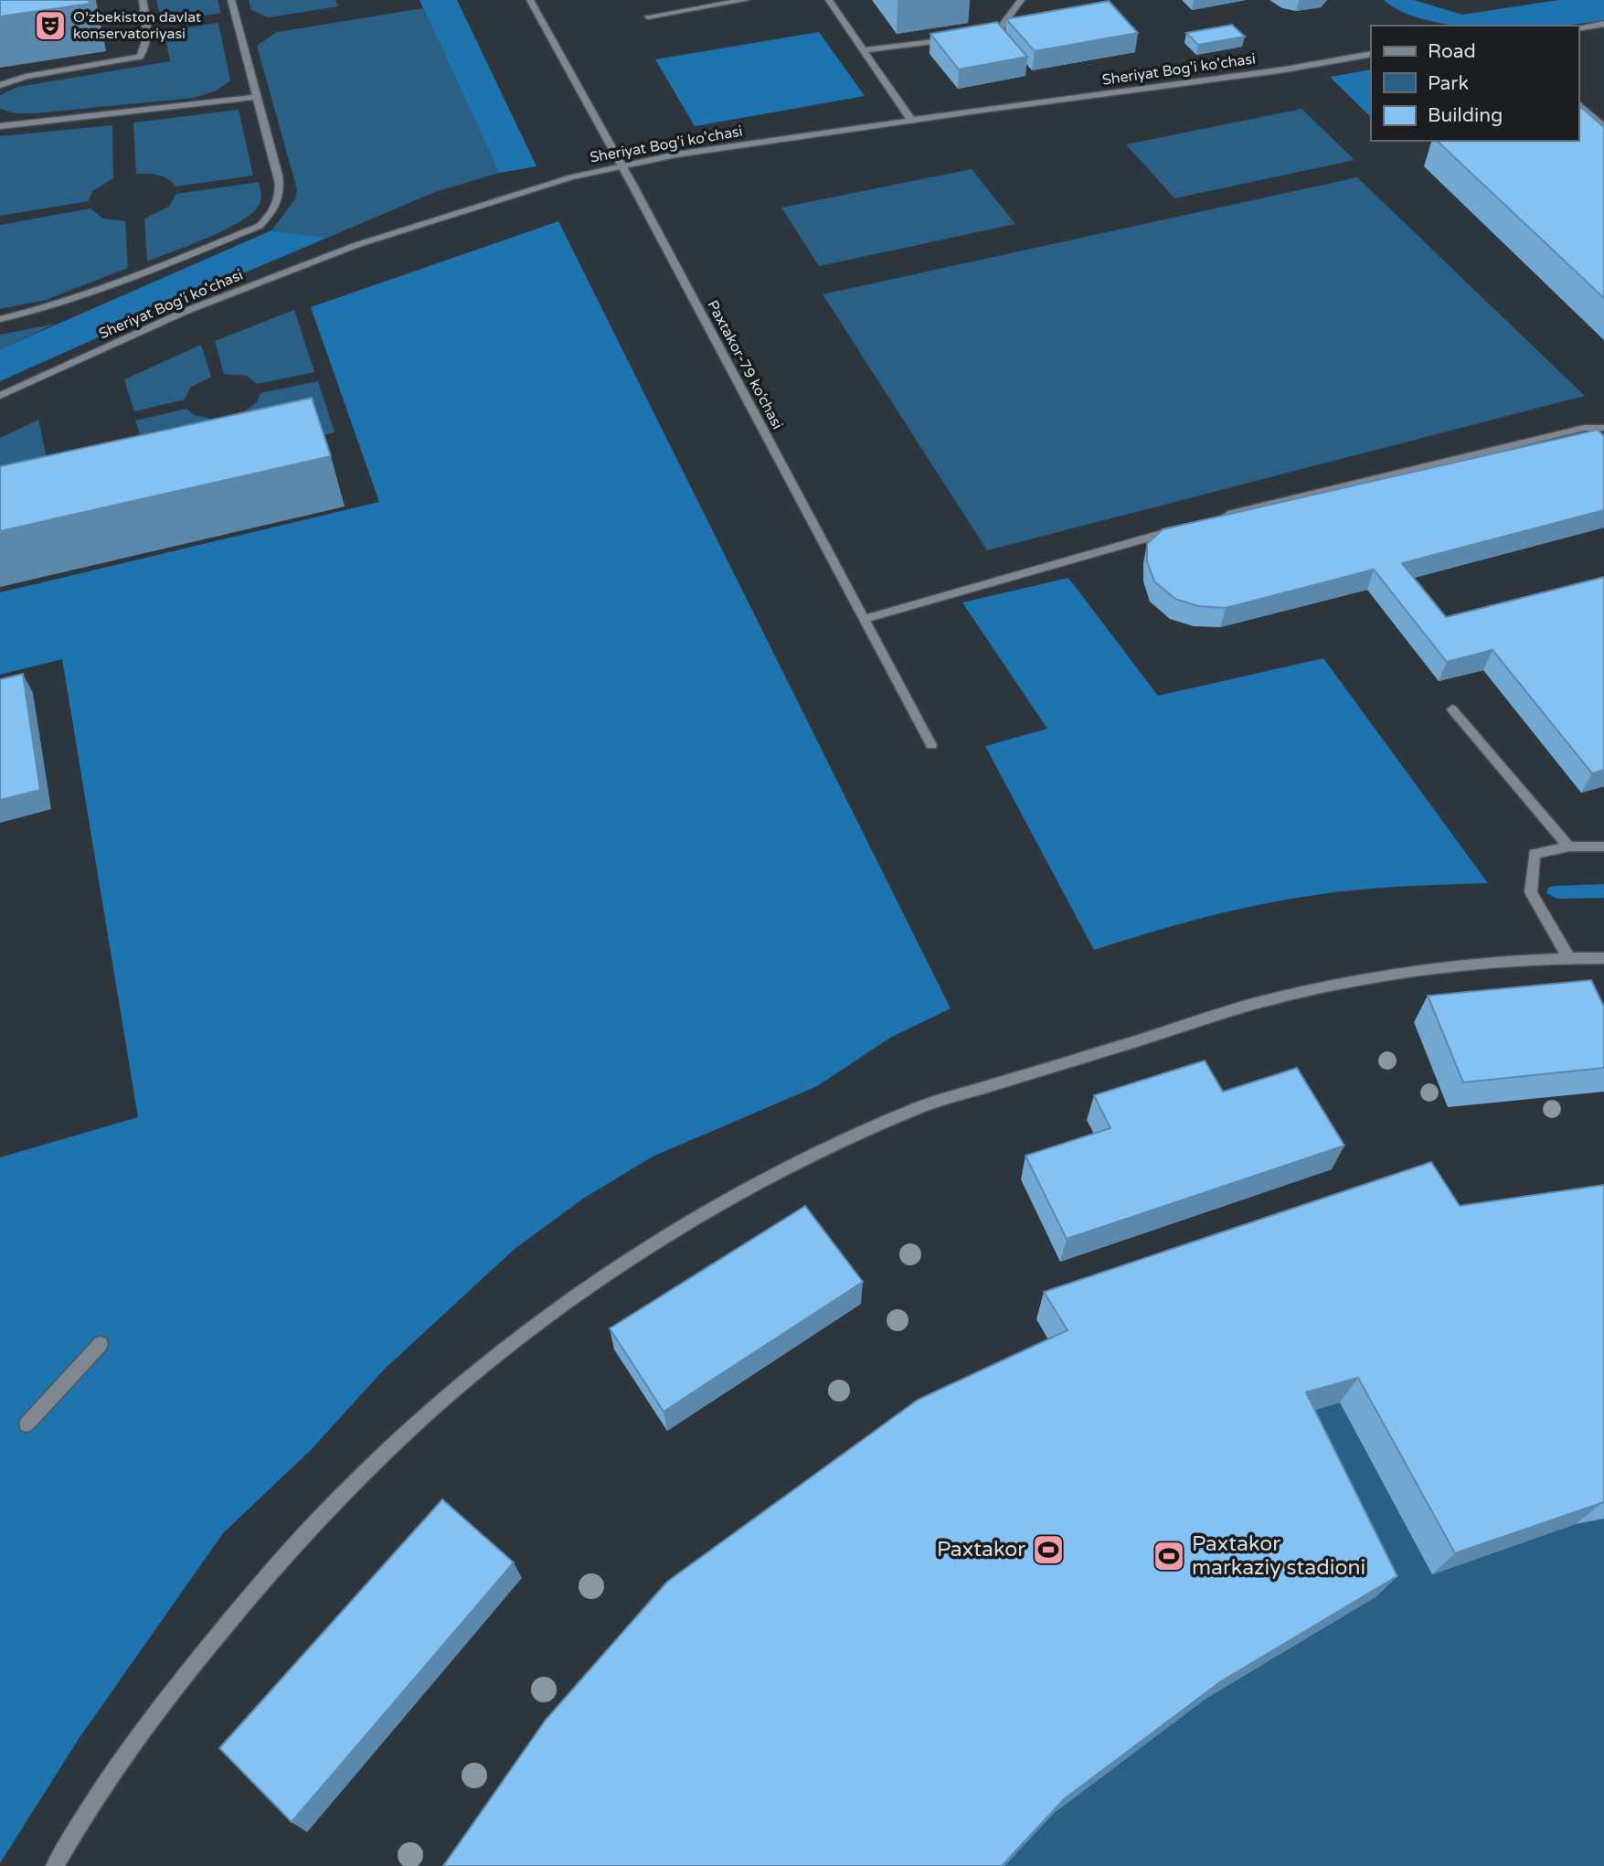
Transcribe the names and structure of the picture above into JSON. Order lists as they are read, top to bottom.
{
  "streets": {
    "street": ["Sheriyat Bog'i ko'chasi", "Paxtakor-79 ko‘chasi"]
  },
  "crossings": [
    ["Sheriyat Bog'i ko'chasi", "Paxtakor-79 ko‘chasi"]
  ],
  "places": {
    "theatre": ["O’zbekiston davlat konservatoriyasi"],
    "sports": ["Paxtakor", "Paxtakor markaziy stadioni"]
  },
  "legend": ["Road", "Park", "Building"]
}
